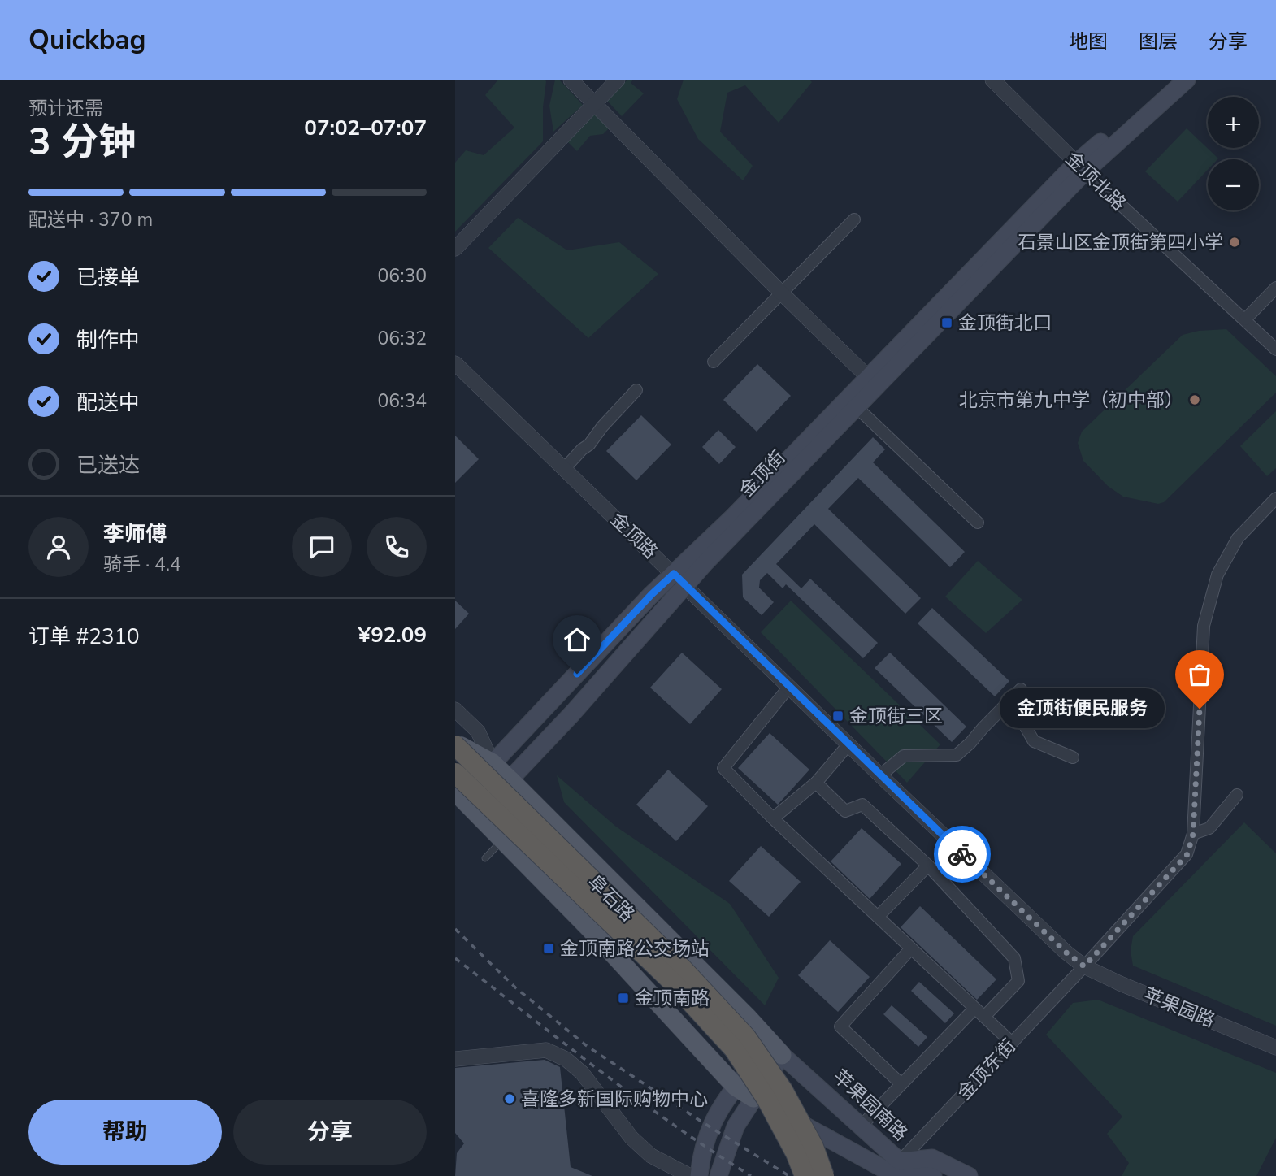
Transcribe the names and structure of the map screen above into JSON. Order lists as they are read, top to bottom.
{
  "streets": {
    "highway": ["阜石路"],
    "main road": ["金顶街", "苹果园南路"],
    "street": [
      "金顶北路",
      "金顶路",
      "苹果园路",
      "金顶东街"
    ]
  },
  "crossings": [
    ["金顶北路", "金顶街"],
    ["金顶街", "金顶路"],
    ["金顶街", "阜石路"],
    ["金顶路", "苹果园路"],
    ["金顶路", "金顶东街"],
    ["苹果园路", "金顶东街"],
    ["金顶东街", "苹果园南路"]
  ],
  "places": {
    "other": [
      "石景山区金顶街第四小学",
      "北京市第九中学（初中部）",
      "金顶街便民服务",
      "喜隆多新国际购物中心"
    ],
    "transit": [
      "金顶街北口",
      "金顶街三区",
      "金顶南路公交场站",
      "金顶南路"
    ]
  },
  "page": {
    "header": "Quickbag",
    "nav": ["地图", "图层", "分享"],
    "heading": ["3 分钟", "预计还需", "07:02–07:07"],
    "panel": [
      "李师傅",
      "骑手 · 4.4",
      "订单 #2310",
      "¥92.09"
    ],
    "map_buttons": ["+", "−"],
    "bar": "配送中 · 370 m",
    "list": [
      ["已接单", "06:30"],
      ["制作中", "06:32"],
      ["配送中", "06:34"],
      "已送达"
    ],
    "bubble": "金顶街便民服务",
    "buttons": ["帮助", "分享"]
  }
}
